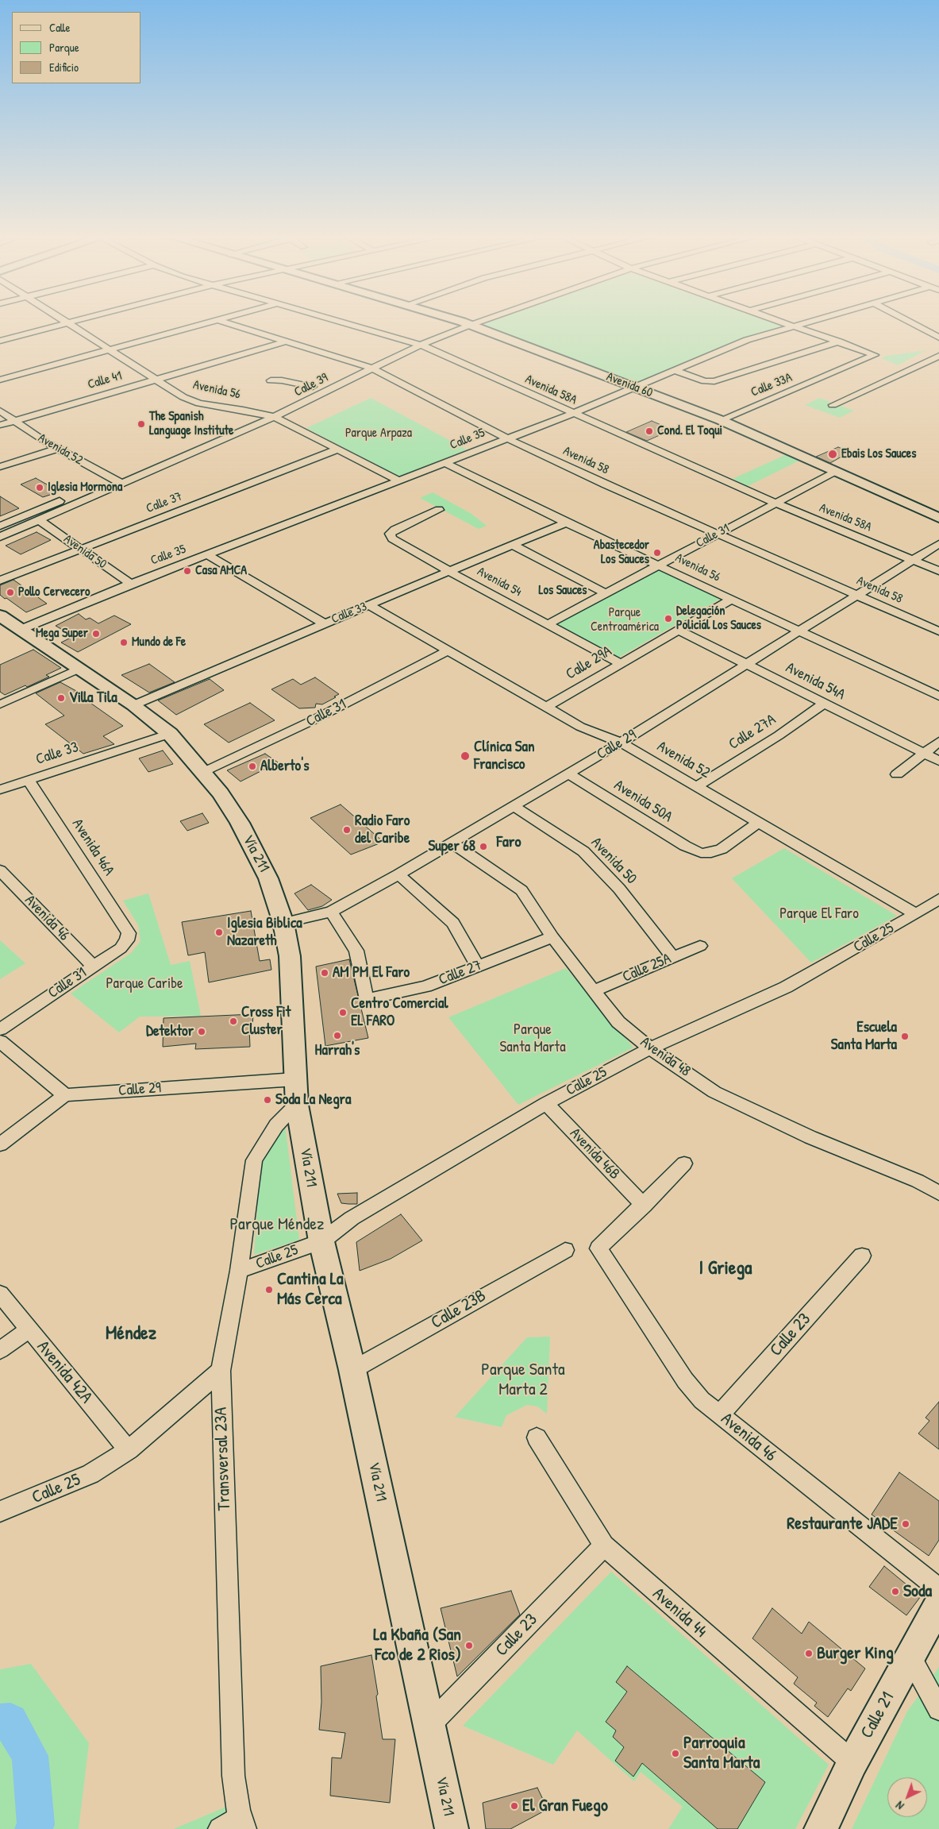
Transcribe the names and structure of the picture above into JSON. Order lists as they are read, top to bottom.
{
  "streets": {
    "main road": ["Avenida 60", "Vía 211", "Calle 21"],
    "street": [
      "Calle 41",
      "Calle 39",
      "Calle 33A",
      "Avenida 56",
      "Avenida 58A",
      "Calle 35",
      "Avenida 52",
      "Avenida 58",
      "Calle 37",
      "Calle 31",
      "Avenida 50",
      "Avenida 54",
      "Calle 33",
      "Calle 29A",
      "Avenida 54A",
      "Calle 27A",
      "Calle 29",
      "Avenida 50A",
      "Avenida 46A",
      "Avenida 46",
      "Calle 25",
      "Calle 25A",
      "Calle 27",
      "Avenida 48",
      "Avenida 46B",
      "Calle 23B",
      "Calle 23",
      "Avenida 42A",
      "Transversal 23A",
      "Avenida 44"
    ]
  },
  "crossings": [
    ["Calle 41", "Avenida 56"],
    ["Calle 41", "Avenida 52"],
    ["Calle 41", "Avenida 58"],
    ["Calle 39", "Avenida 60"],
    ["Calle 39", "Avenida 56"],
    ["Calle 39", "Avenida 58A"],
    ["Calle 39", "Avenida 52"],
    ["Calle 39", "Avenida 58"],
    ["Calle 39", "Avenida 50"],
    ["Avenida 60", "Calle 33A"],
    ["Avenida 60", "Calle 35"],
    ["Avenida 60", "Calle 31"],
    ["Calle 33A", "Calle 35"],
    ["Avenida 56", "Calle 35"],
    ["Avenida 56", "Calle 37"],
    ["Avenida 56", "Calle 31"],
    ["Avenida 56", "Calle 33"],
    ["Avenida 56", "Calle 29A"],
    ["Avenida 56", "Calle 29"],
    ["Avenida 58A", "Calle 35"],
    ["Avenida 58A", "Calle 31"],
    ["Avenida 58A", "Calle 29"],
    ["Calle 35", "Avenida 58"],
    ["Calle 35", "Avenida 50"],
    ["Calle 35", "Vía 211"],
    ["Avenida 52", "Calle 31"],
    ["Avenida 52", "Calle 33"],
    ["Avenida 52", "Calle 29A"],
    ["Avenida 52", "Calle 27A"],
    ["Avenida 52", "Calle 29"],
    ["Avenida 52", "Avenida 50A"],
    ["Avenida 52", "Calle 25"],
    ["Avenida 58", "Calle 31"],
    ["Avenida 58", "Calle 29"],
    ["Calle 37", "Avenida 50"],
    ["Calle 31", "Avenida 54"],
    ["Calle 31", "Avenida 46A"],
    ["Calle 31", "Vía 211"],
    ["Calle 31", "Avenida 46"],
    ["Avenida 50", "Calle 29"],
    ["Avenida 50", "Calle 25A"],
    ["Avenida 54", "Calle 33"],
    ["Avenida 54", "Calle 29A"],
    ["Calle 33", "Avenida 46A"],
    ["Calle 33", "Vía 211"],
    ["Calle 29A", "Avenida 54A"],
    ["Avenida 54A", "Calle 27A"],
    ["Avenida 54A", "Calle 29"],
    ["Calle 29", "Avenida 50A"],
    ["Calle 29", "Vía 211"],
    ["Calle 29", "Calle 27"],
    ["Calle 29", "Avenida 48"],
    ["Vía 211", "Calle 25"],
    ["Vía 211", "Calle 23B"],
    ["Vía 211", "Calle 23"],
    ["Vía 211", "Transversal 23A"],
    ["Avenida 46", "Avenida 46B"],
    ["Avenida 46", "Calle 23"],
    ["Calle 25", "Avenida 48"],
    ["Calle 25", "Avenida 46B"],
    ["Calle 25", "Avenida 42A"],
    ["Calle 25", "Transversal 23A"],
    ["Calle 25A", "Avenida 48"],
    ["Calle 27", "Avenida 48"],
    ["Calle 23", "Avenida 44"],
    ["Avenida 44", "Calle 21"]
  ],
  "districts": [
    "Los Sauces",
    "Faro",
    "I Griega",
    "Méndez"
  ],
  "parks": [
    "Parque Arpaza",
    "Parque Centroamérica",
    "Parque El Faro",
    "Parque Caribe",
    "Parque Santa Marta",
    "Parque Méndez",
    "Parque Santa Marta 2"
  ],
  "places": [
    "The Spanish Language Institute",
    "Cond. El Toqui",
    "Ebais Los Sauces",
    "Iglesia Mormona",
    "Abastecedor Los Sauces",
    "Casa AMCA",
    "Pollo Cervecero",
    "Delegación Policial Los Sauces",
    "Mega Super",
    "Mundo de Fe",
    "Villa Tila",
    "Clínica San Francisco",
    "Alberto's",
    "Radio Faro del Caribe",
    "Super 68",
    "Iglesia Biblica Nazareth",
    "AM PM El Faro",
    "Centro Comercial EL FARO",
    "Cross Fit Cluster",
    "Detektor",
    "Harrah's",
    "Escuela Santa Marta",
    "Soda La Negra",
    "Cantina La Más Cerca",
    "Restaurante JADE",
    "Soda",
    "La Kbaña (San Fco de 2 Rios)",
    "Burger King",
    "Parroquia Santa Marta",
    "El Gran Fuego"
  ],
  "legend": ["Calle", "Parque", "Edificio"],
  "north": "bottom left"
}
